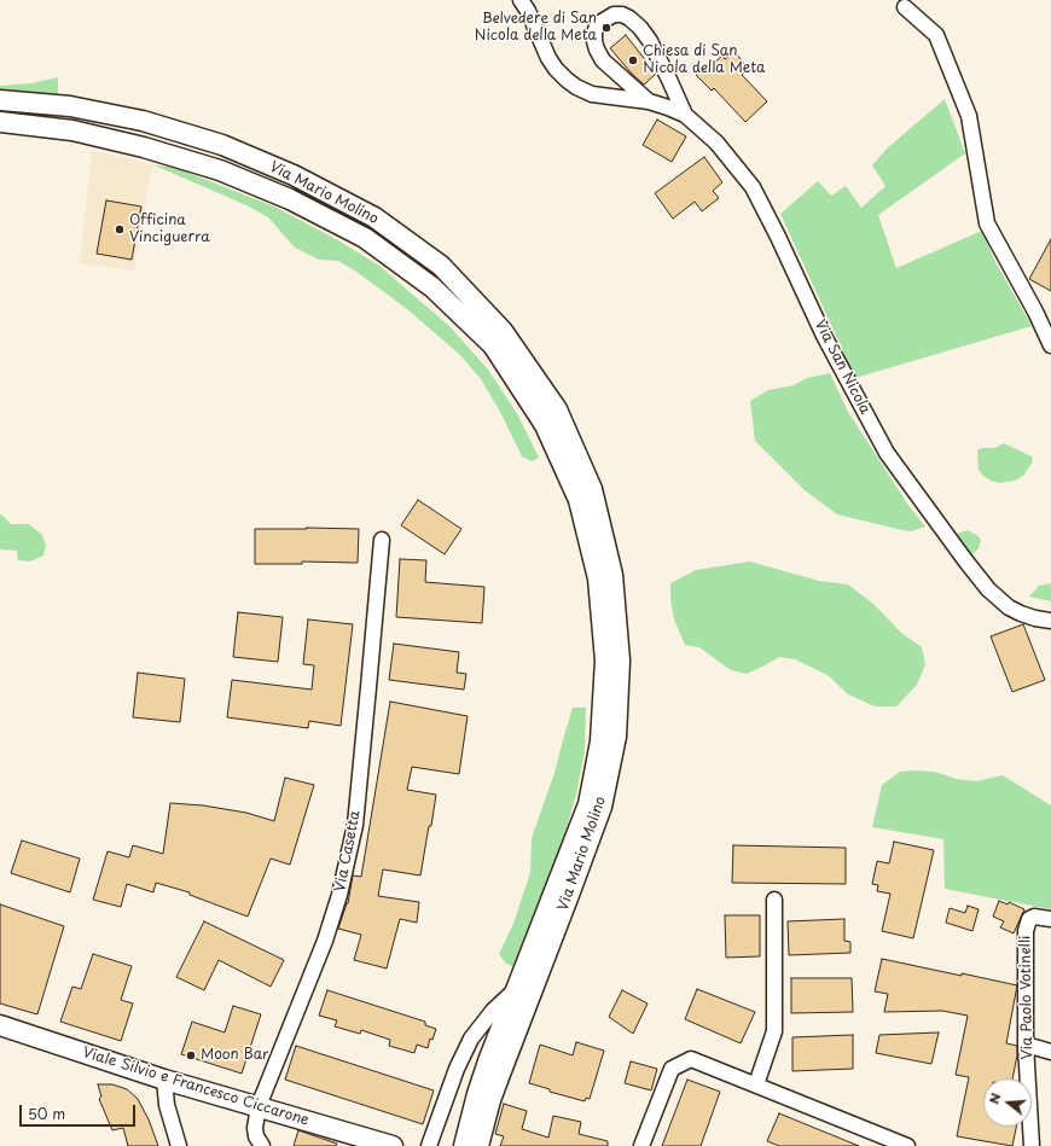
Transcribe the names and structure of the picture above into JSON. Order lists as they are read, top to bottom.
{
  "streets": {
    "main road": ["Via Mario Molino", "Viale Silvio e Francesco Ciccarone"],
    "street": ["Via San Nicola", "Via Casetta", "Via Paolo Votinelli"]
  },
  "crossings": [
    ["Via Casetta", "Viale Silvio e Francesco Ciccarone"]
  ],
  "places": [
    "Belvedere di San Nicola della Meta",
    "Chiesa di San Nicola della Meta",
    "Officina Vinciguerra",
    "Moon Bar"
  ],
  "scale_bar": "50 m",
  "north": "left"
}
